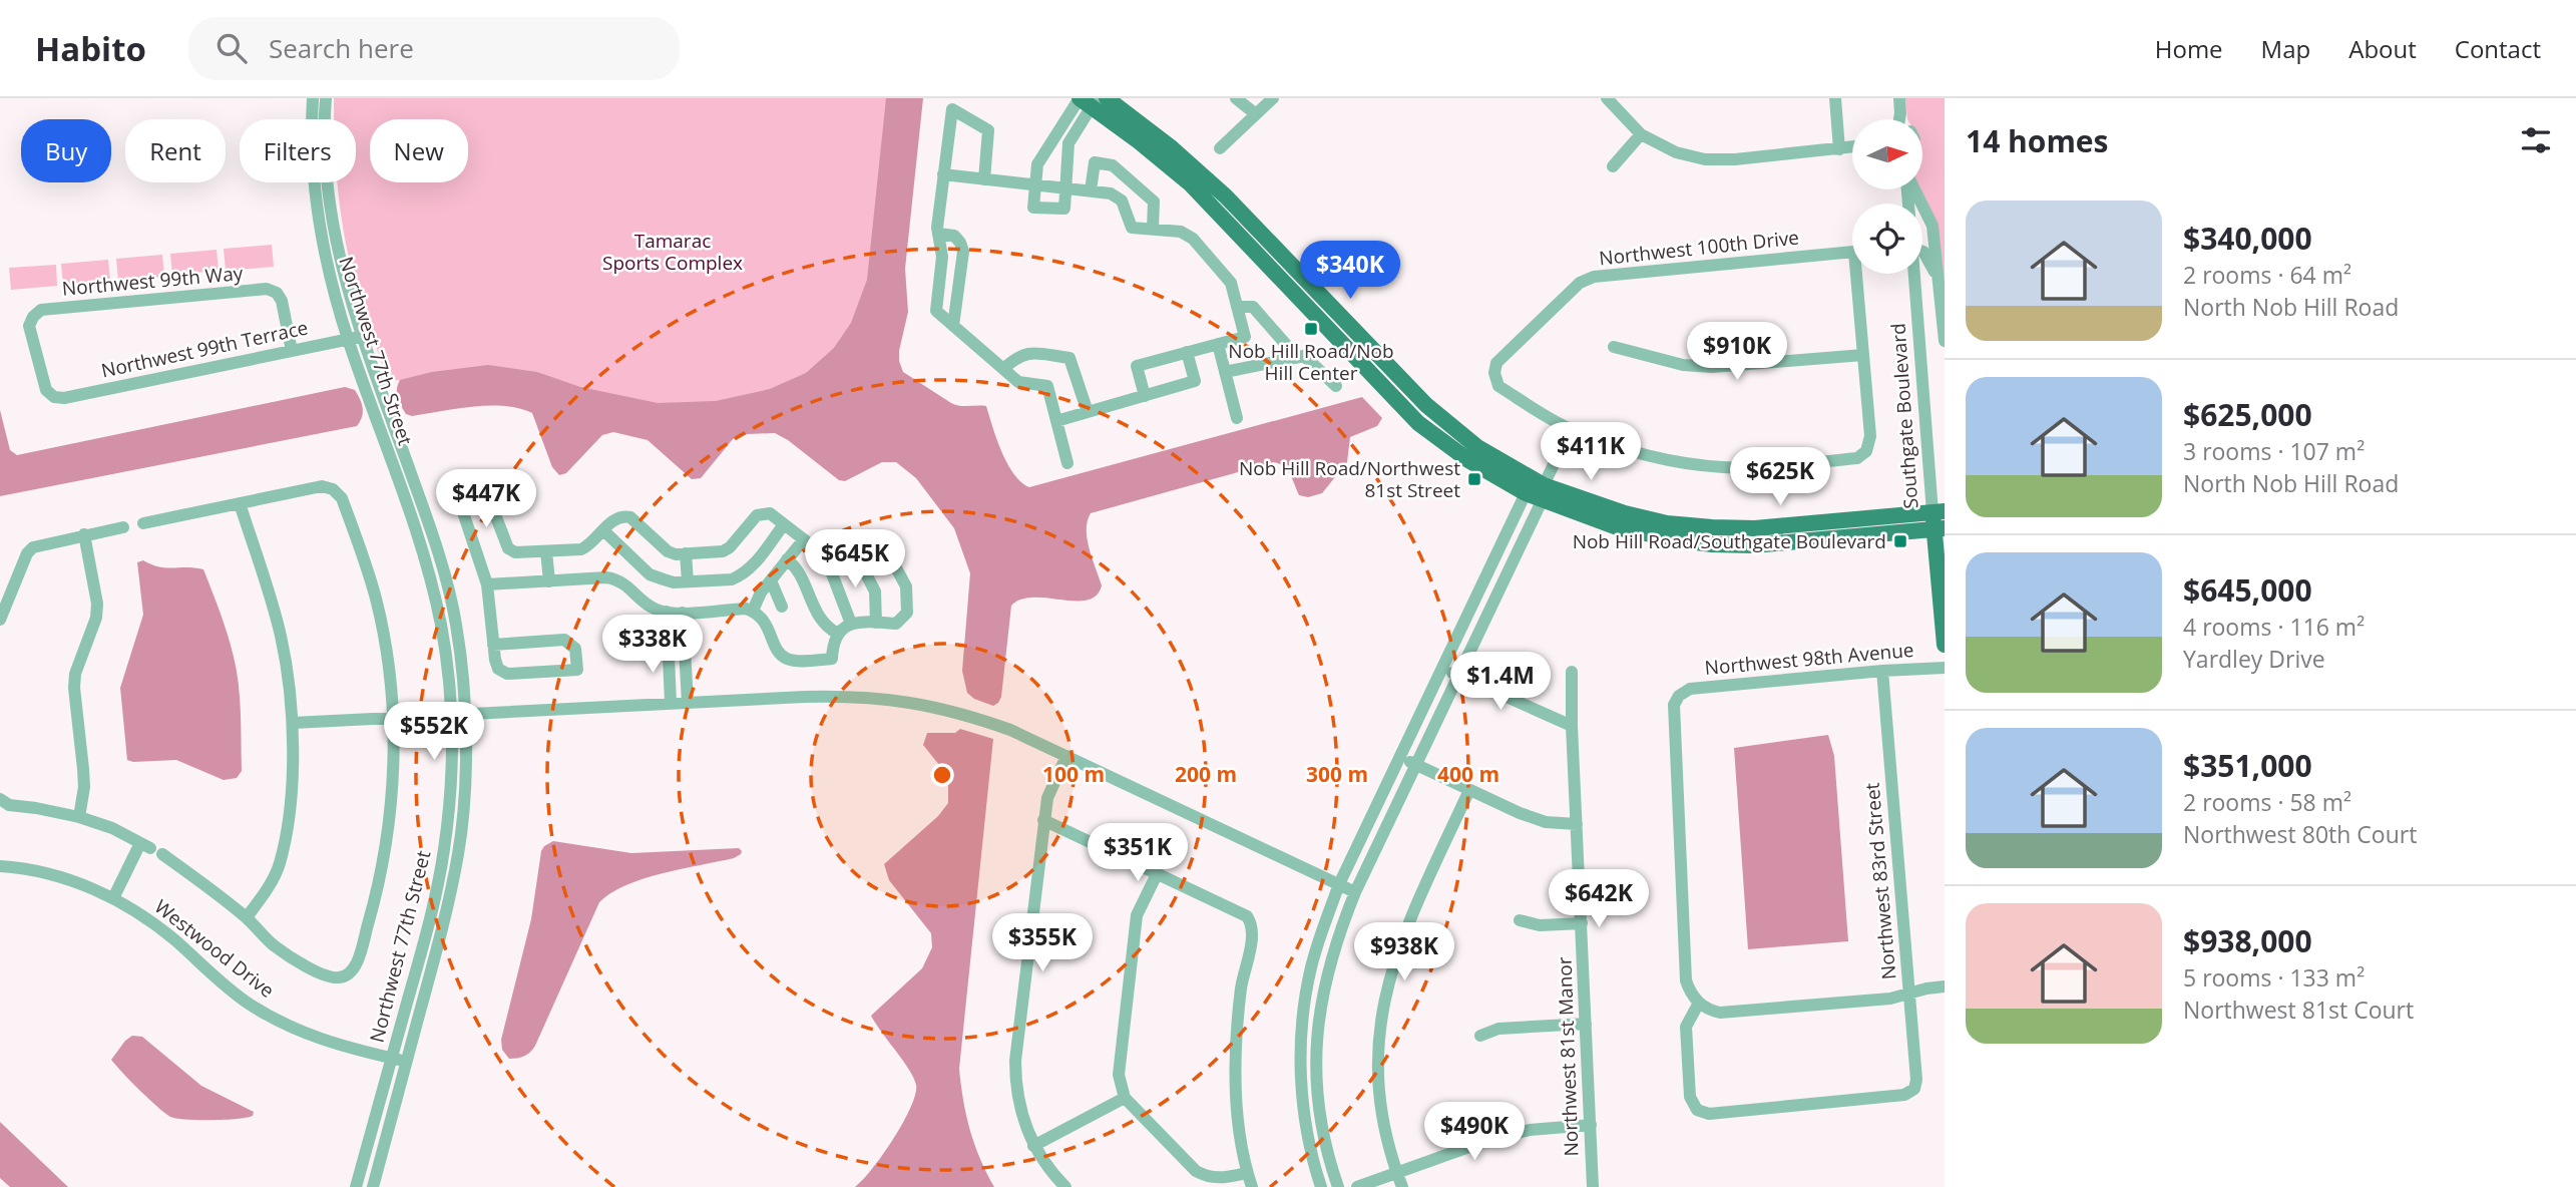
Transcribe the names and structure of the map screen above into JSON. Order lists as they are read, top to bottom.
{
  "streets": {
    "main road": ["Southgate Boulevard"],
    "street": [
      "Northwest 100th Drive",
      "Northwest 99th Way",
      "Northwest 99th Terrace",
      "Northwest 77th Street",
      "Northwest 98th Avenue",
      "Northwest 83rd Street",
      "Westwood Drive",
      "Northwest 81st Manor"
    ]
  },
  "crossings": [
    ["Northwest 99th Way", "Northwest 99th Terrace"],
    ["Northwest 99th Terrace", "Northwest 77th Street"],
    ["Northwest 77th Street", "Westwood Drive"],
    ["Northwest 98th Avenue", "Northwest 83rd Street"]
  ],
  "parks": ["Tamarac Sports Complex"],
  "places": {
    "transit": ["Nob Hill Road/Nob Hill Center", "Nob Hill Road/Northwest 81st Street", "Nob Hill Road/Southgate Boulevard"]
  },
  "north": "right",
  "page": {
    "header": "Habito",
    "search": "Search here",
    "nav": [
      "Home",
      "Map",
      "About",
      "Contact"
    ],
    "heading": "14 homes",
    "chip": [
      "Buy",
      "Rent",
      "Filters",
      "New"
    ],
    "list": [
      {
        "name": "$340,000",
        "note": "2 rooms · 64 m² · North Nob Hill Road"
      },
      {
        "name": "$625,000",
        "note": "3 rooms · 107 m² · North Nob Hill Road"
      },
      {
        "name": "$645,000",
        "note": "4 rooms · 116 m² · Yardley Drive"
      },
      {
        "name": "$351,000",
        "note": "2 rooms · 58 m² · Northwest 80th Court"
      },
      {
        "name": "$938,000",
        "note": "5 rooms · 133 m² · Northwest 81st Court"
      }
    ],
    "price": [
      "$340K",
      "$910K",
      "$411K",
      "$625K",
      "$447K",
      "$645K",
      "$338K",
      "$1.4M",
      "$552K",
      "$351K",
      "$642K",
      "$355K",
      "$938K",
      "$490K"
    ]
  },
  "rings": [
    "100 m",
    "200 m",
    "300 m",
    "400 m"
  ]
}
